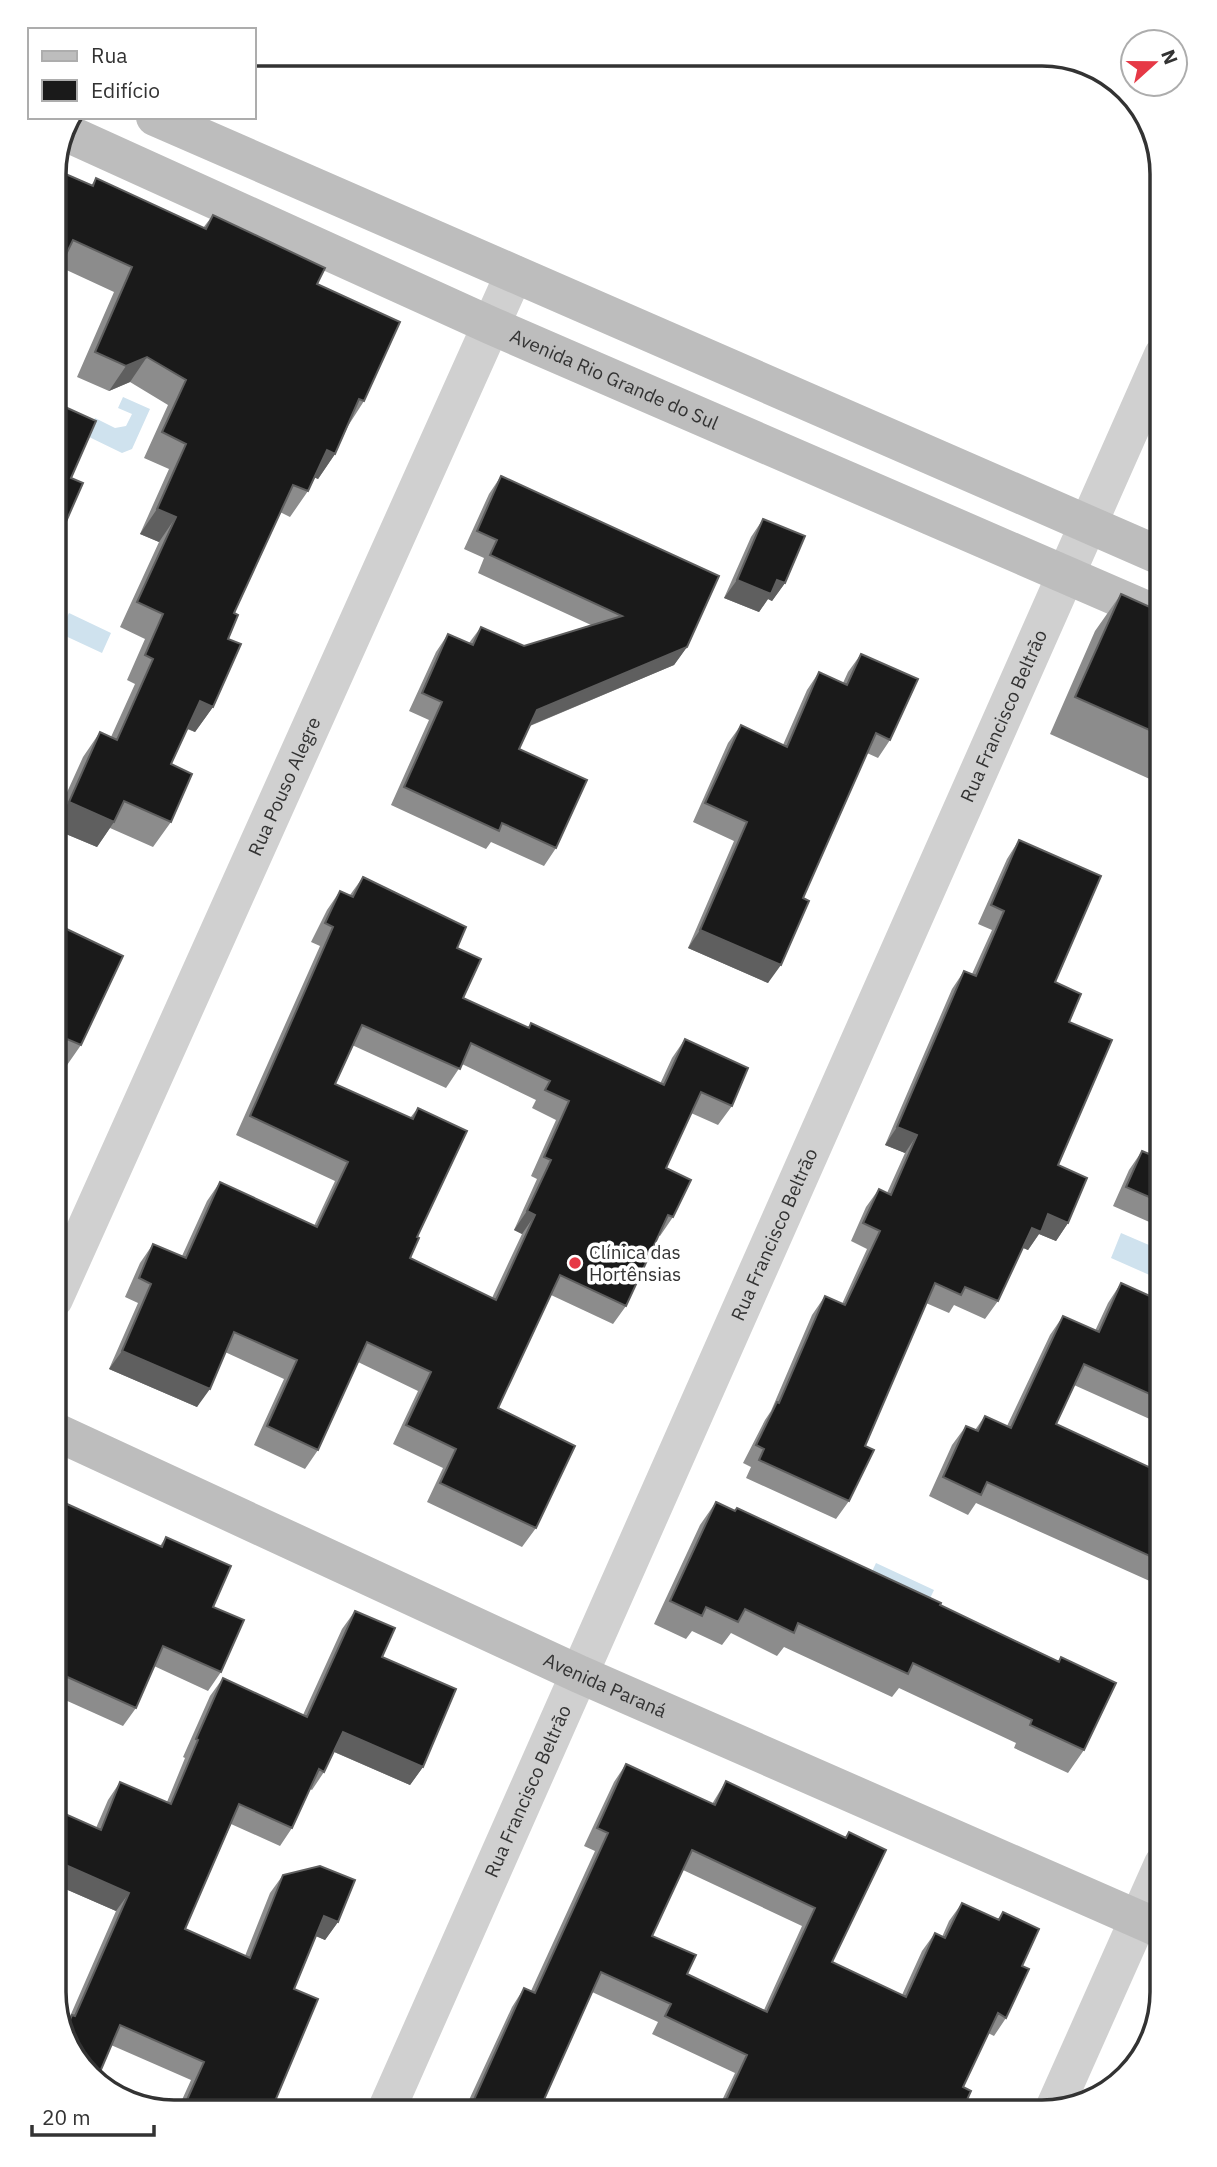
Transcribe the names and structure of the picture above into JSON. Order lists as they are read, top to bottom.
{
  "streets": {
    "street": [
      "Avenida Rio Grande do Sul",
      "Rua Francisco Beltrão",
      "Rua Pouso Alegre",
      "Avenida Paraná"
    ]
  },
  "crossings": [
    ["Avenida Rio Grande do Sul", "Rua Francisco Beltrão"],
    ["Avenida Rio Grande do Sul", "Rua Pouso Alegre"],
    ["Rua Francisco Beltrão", "Avenida Paraná"]
  ],
  "places": ["Clínica das Hortênsias"],
  "legend": ["Rua", "Edifício"],
  "scale_bar": "20 m",
  "north": "right"
}
